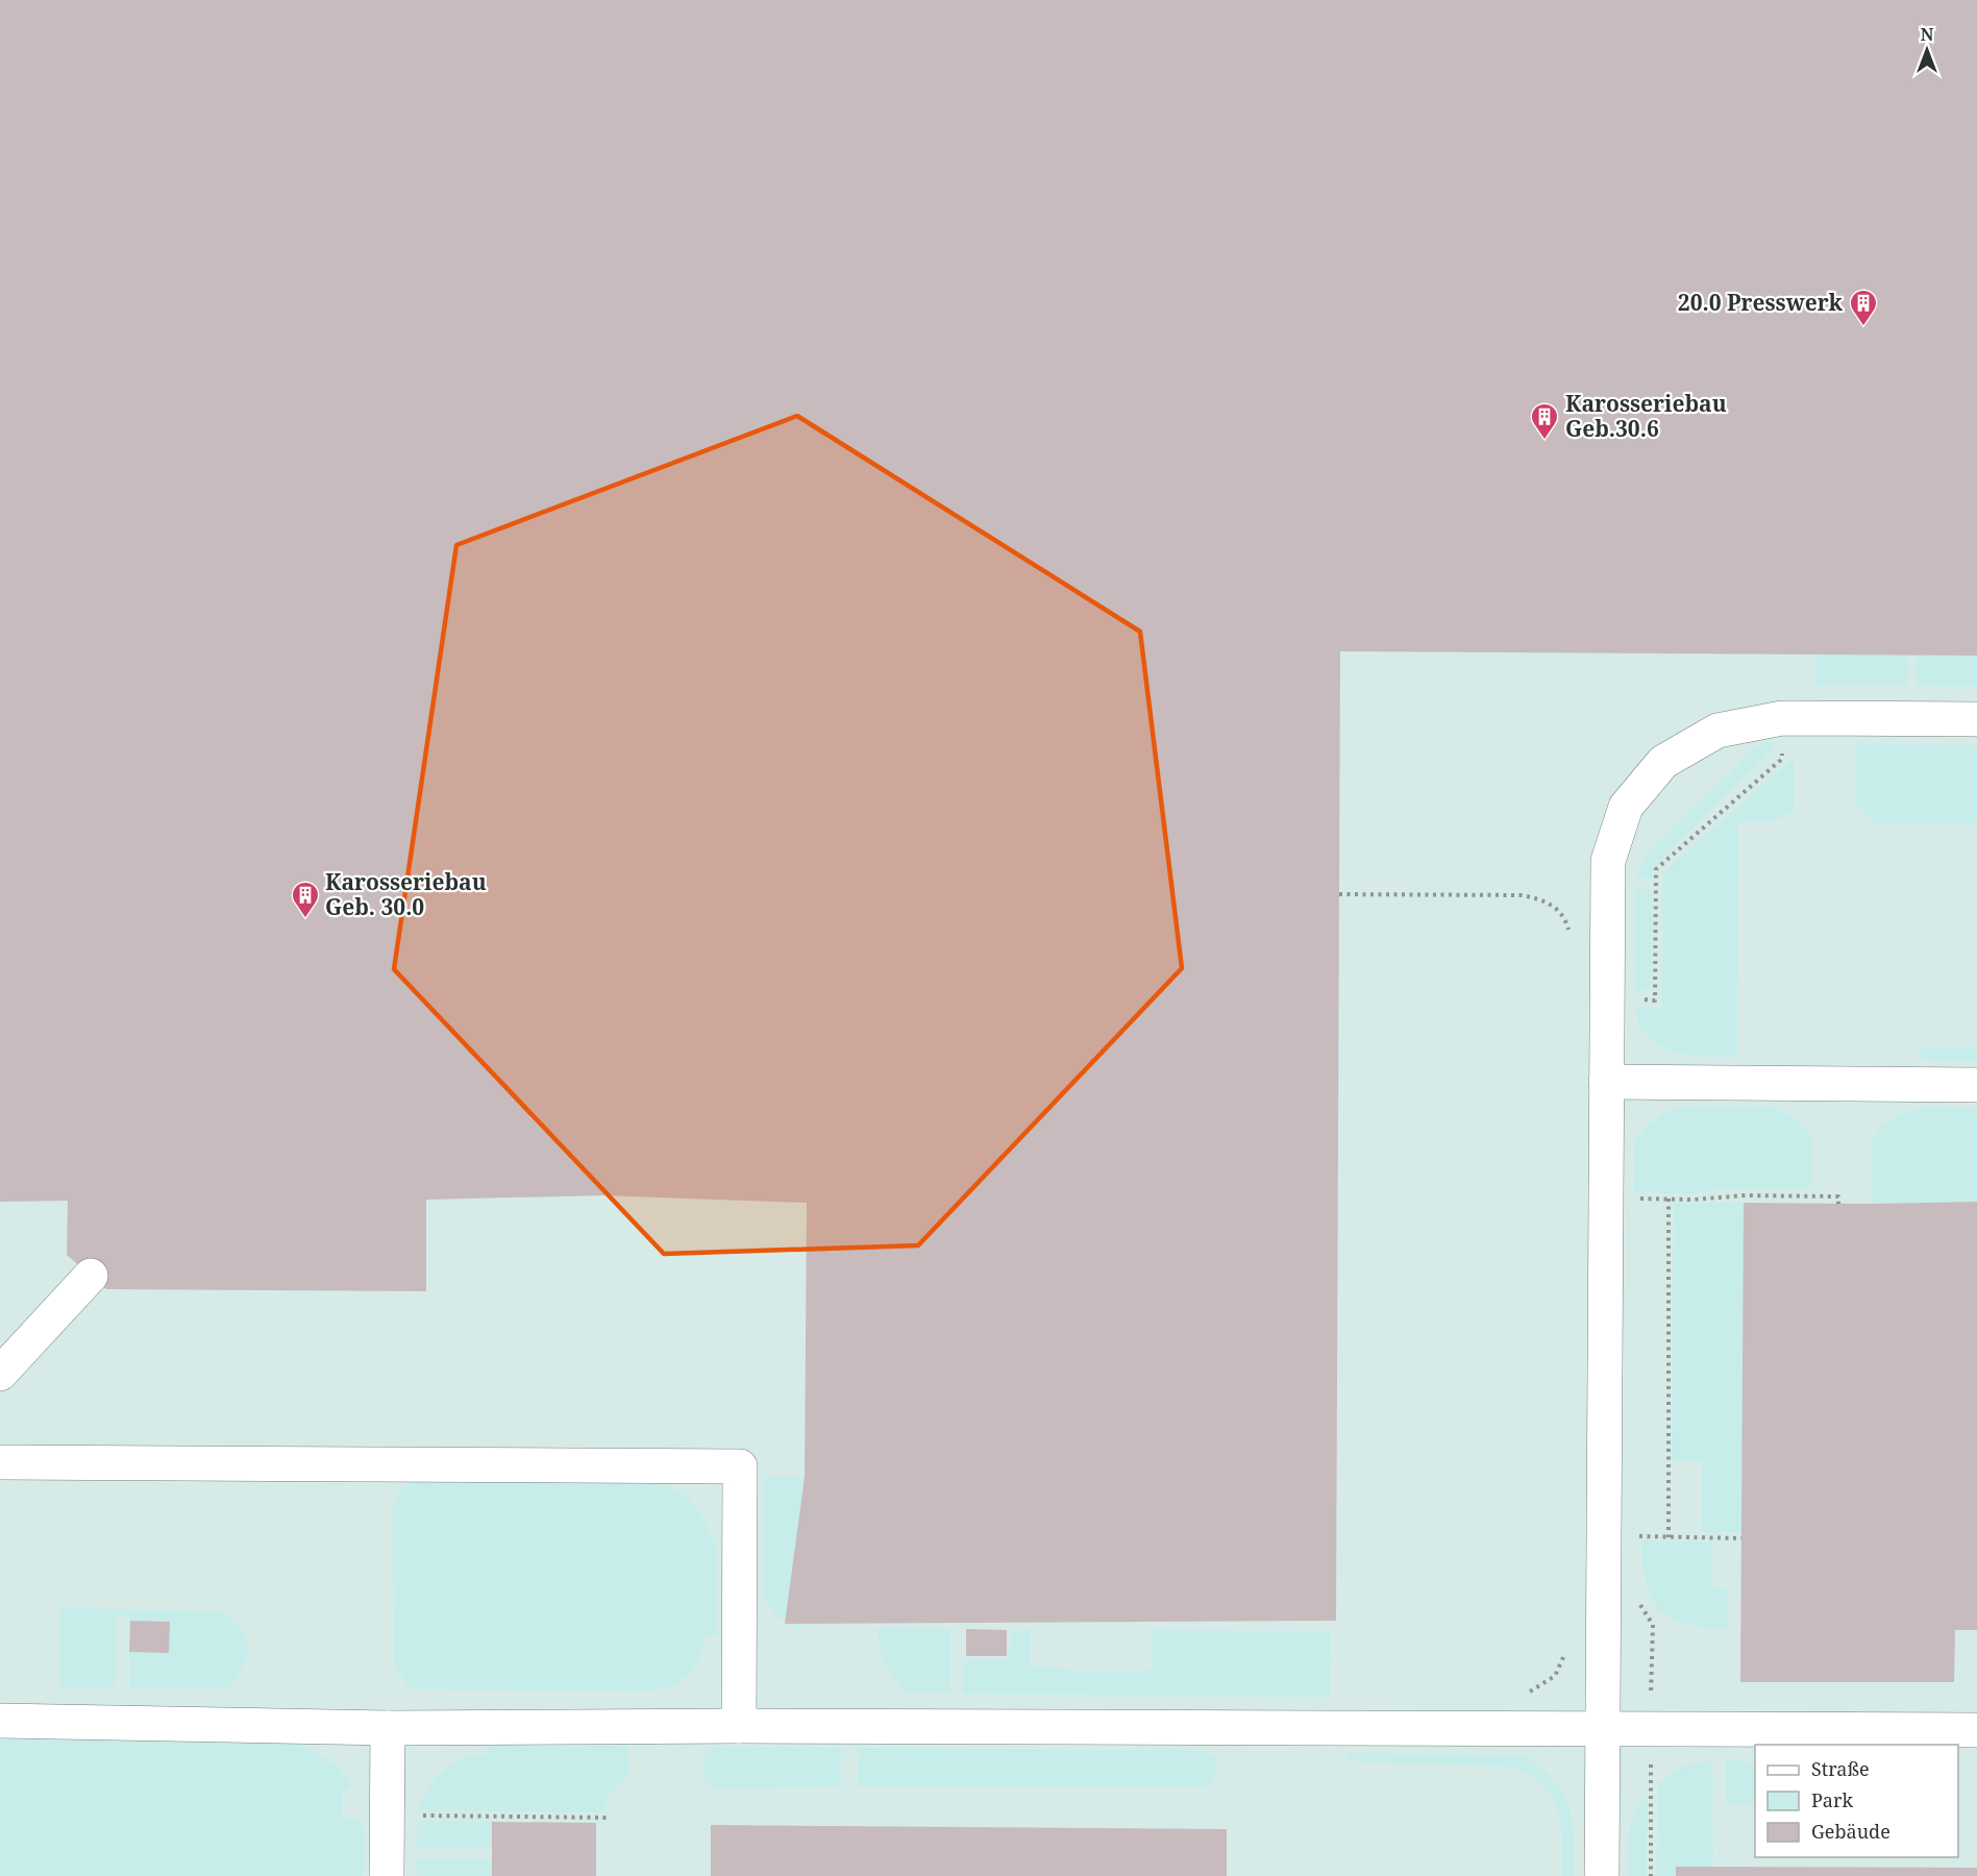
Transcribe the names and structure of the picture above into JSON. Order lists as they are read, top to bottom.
{
  "places": {
    "building": ["20.0 Presswerk", "Karosseriebau Geb.30.6", "Karosseriebau Geb. 30.0"]
  },
  "legend": ["Straße", "Park", "Gebäude"],
  "north": "top"
}
